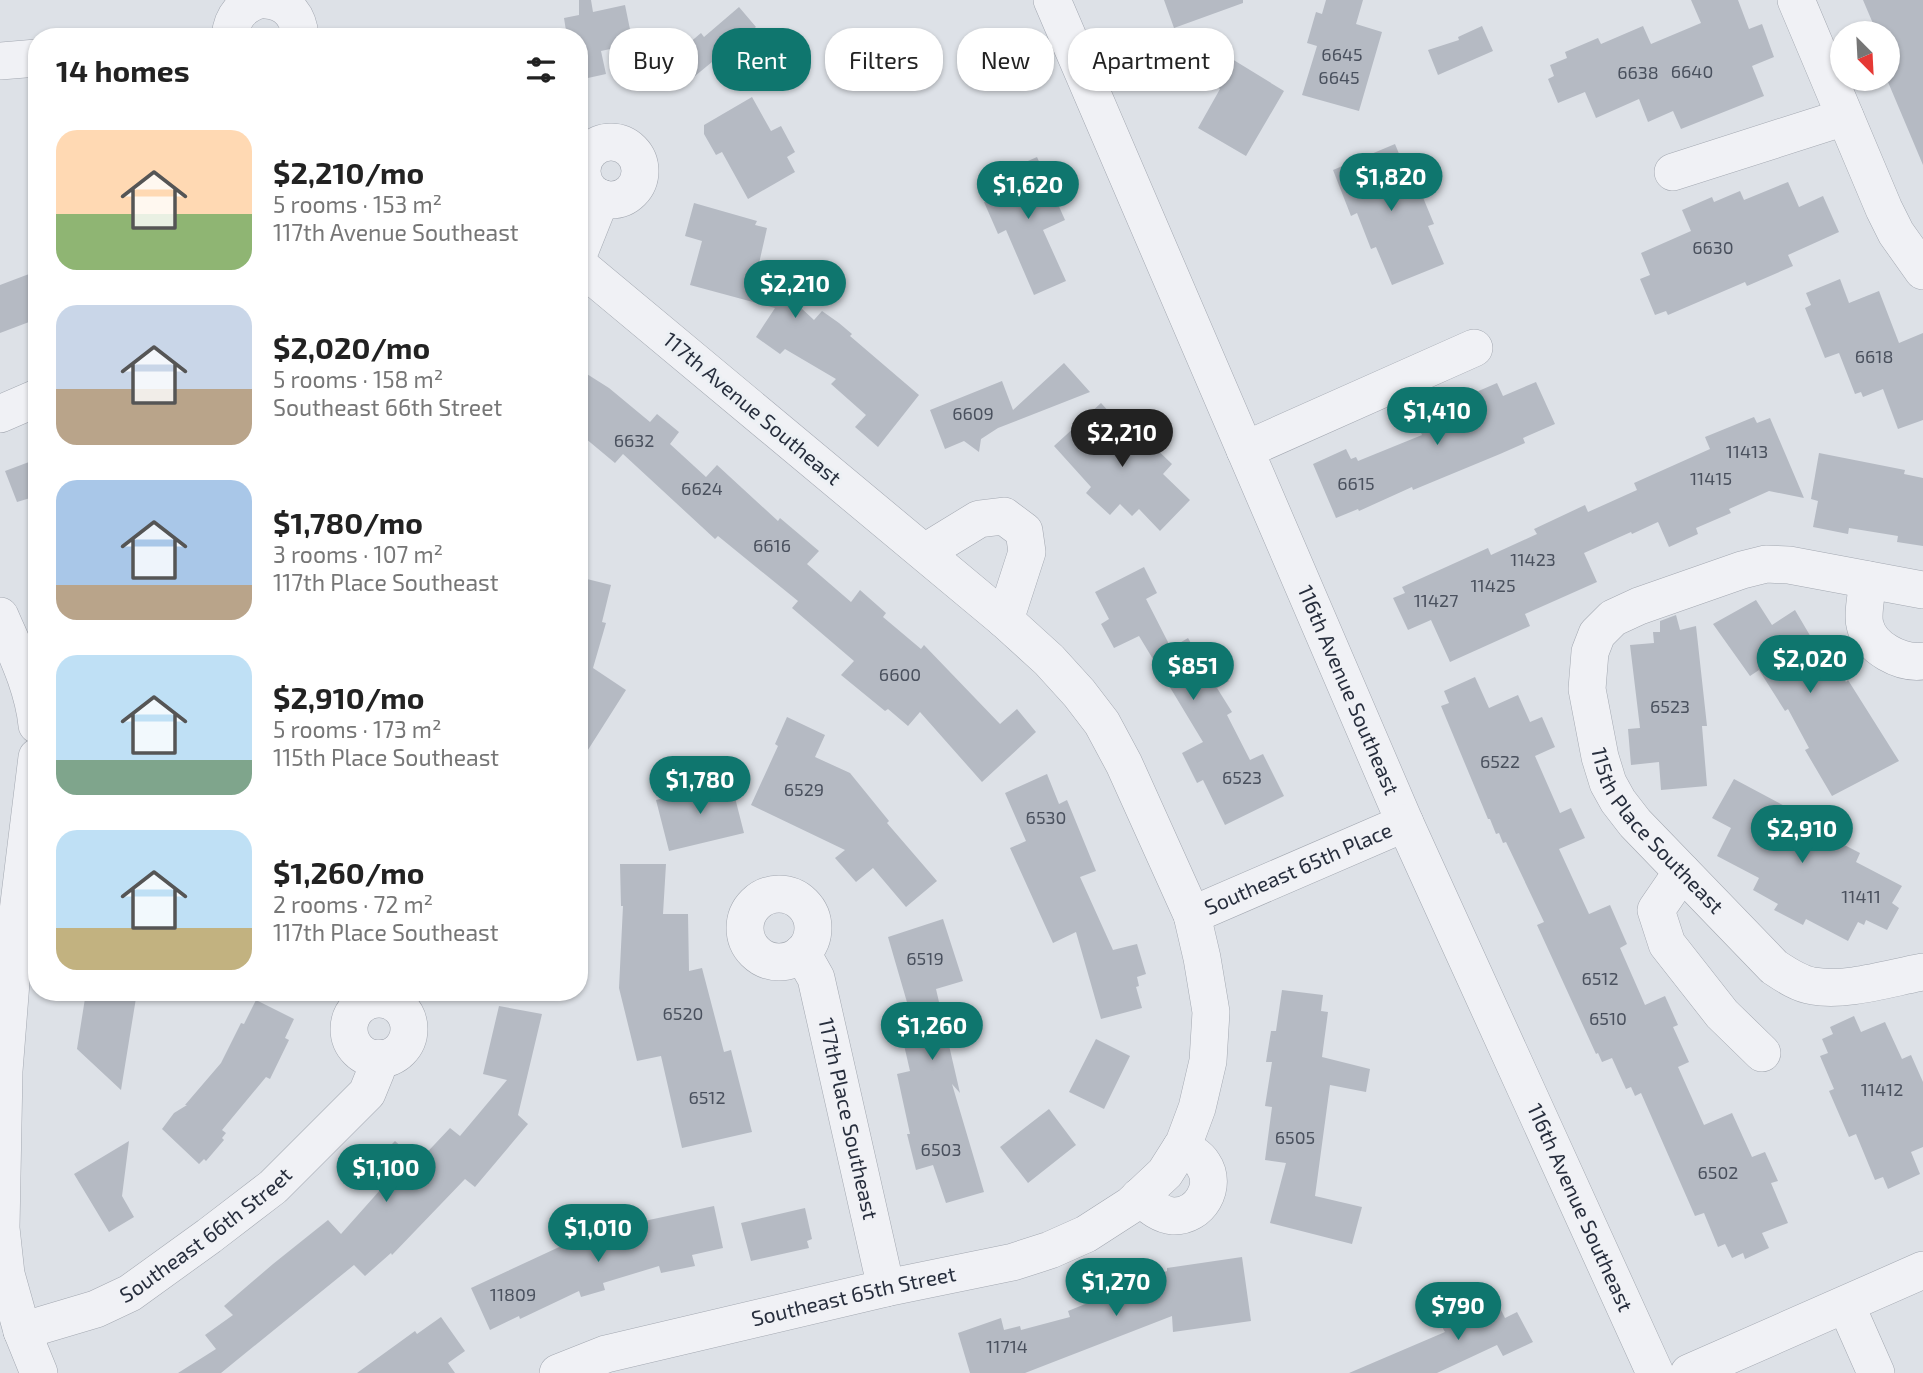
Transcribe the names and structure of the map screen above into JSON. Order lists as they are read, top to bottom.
{
  "streets": {
    "street": [
      "117th Avenue Southeast",
      "116th Avenue Southeast",
      "115th Place Southeast",
      "Southeast 65th Place",
      "117th Place Southeast",
      "Southeast 66th Street",
      "Southeast 65th Street"
    ]
  },
  "crossings": [
    ["117th Avenue Southeast", "Southeast 65th Place"],
    ["117th Avenue Southeast", "Southeast 65th Street"],
    ["116th Avenue Southeast", "Southeast 65th Place"],
    ["117th Place Southeast", "Southeast 65th Street"]
  ],
  "house_numbers": [
    "6645",
    "6640",
    "6638",
    "6645",
    "6630",
    "6618",
    "6609",
    "6632",
    "11413",
    "11415",
    "6615",
    "6624",
    "6616",
    "11423",
    "11425",
    "11427",
    "6600",
    "6523",
    "6522",
    "6523",
    "6529",
    "6530",
    "11411",
    "6519",
    "6512",
    "6520",
    "6510",
    "11412",
    "6512",
    "6505",
    "6503",
    "6502",
    "11809",
    "11714"
  ],
  "north": "bottom right",
  "page": {
    "chip": [
      "Buy",
      "Rent",
      "Filters",
      "New",
      "Apartment"
    ],
    "heading": "14 homes",
    "list": [
      {
        "name": "$2,210/mo",
        "note": "5 rooms · 153 m² · 117th Avenue Southeast"
      },
      {
        "name": "$2,020/mo",
        "note": "5 rooms · 158 m² · Southeast 66th Street"
      },
      {
        "name": "$1,780/mo",
        "note": "3 rooms · 107 m² · 117th Place Southeast"
      },
      {
        "name": "$2,910/mo",
        "note": "5 rooms · 173 m² · 115th Place Southeast"
      },
      {
        "name": "$1,260/mo",
        "note": "2 rooms · 72 m² · 117th Place Southeast"
      }
    ],
    "price": [
      "$1,820",
      "$1,620",
      "$2,210",
      "$1,410",
      "$2,210",
      "$2,020",
      "$851",
      "$1,780",
      "$2,910",
      "$1,260",
      "$1,100",
      "$1,010",
      "$1,270",
      "$790"
    ]
  }
}
